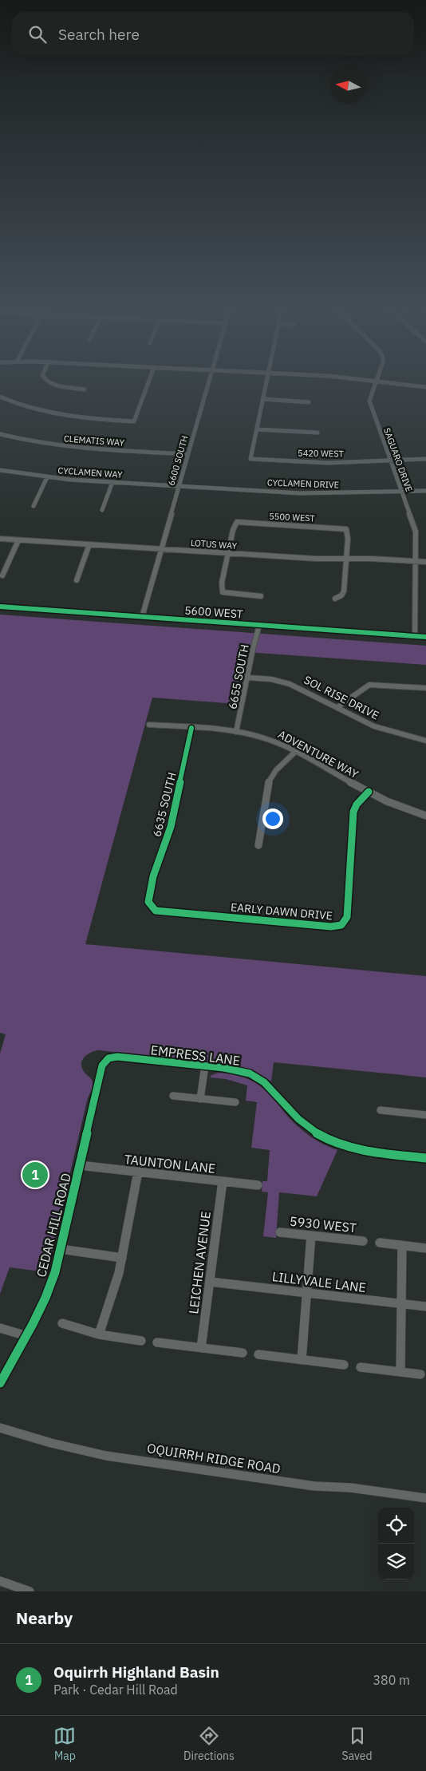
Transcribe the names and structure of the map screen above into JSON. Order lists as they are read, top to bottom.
{
  "streets": {
    "main road": ["5600 WEST"],
    "street": [
      "CLEMATIS WAY",
      "5420 WEST",
      "SAGUARO DRIVE",
      "6600 SOUTH",
      "CYCLAMEN WAY",
      "CYCLAMEN DRIVE",
      "5500 WEST",
      "LOTUS WAY",
      "6655 SOUTH",
      "SOL RISE DRIVE",
      "ADVENTURE WAY",
      "6635 SOUTH",
      "EARLY DAWN DRIVE",
      "EMPRESS LANE",
      "TAUNTON LANE",
      "5930 WEST",
      "CEDAR HILL ROAD",
      "LEICHEN AVENUE",
      "LILLYVALE LANE",
      "OQUIRRH RIDGE ROAD"
    ]
  },
  "crossings": [
    ["CLEMATIS WAY", "6600 SOUTH"],
    ["5420 WEST", "SAGUARO DRIVE"],
    ["SAGUARO DRIVE", "CYCLAMEN DRIVE"],
    ["SAGUARO DRIVE", "LOTUS WAY"],
    ["SAGUARO DRIVE", "5600 WEST"],
    ["6600 SOUTH", "CYCLAMEN WAY"],
    ["6600 SOUTH", "CYCLAMEN DRIVE"],
    ["6600 SOUTH", "LOTUS WAY"],
    ["6600 SOUTH", "5600 WEST"],
    ["CYCLAMEN WAY", "CYCLAMEN DRIVE"],
    ["5500 WEST", "LOTUS WAY"],
    ["5600 WEST", "6655 SOUTH"],
    ["6655 SOUTH", "SOL RISE DRIVE"],
    ["6655 SOUTH", "ADVENTURE WAY"],
    ["ADVENTURE WAY", "6635 SOUTH"],
    ["ADVENTURE WAY", "EARLY DAWN DRIVE"],
    ["6635 SOUTH", "EARLY DAWN DRIVE"],
    ["EMPRESS LANE", "CEDAR HILL ROAD"],
    ["TAUNTON LANE", "CEDAR HILL ROAD"],
    ["TAUNTON LANE", "LEICHEN AVENUE"],
    ["LEICHEN AVENUE", "LILLYVALE LANE"]
  ],
  "north": "left",
  "page": {
    "search": "Search here",
    "pins": "1",
    "heading": "Nearby",
    "list": [
      {
        "mark": "1",
        "name": "Oquirrh Highland Basin",
        "note": "Park · Cedar Hill Road",
        "value": "380 m"
      }
    ],
    "nav": ["Map", "Directions", "Saved"]
  }
}
